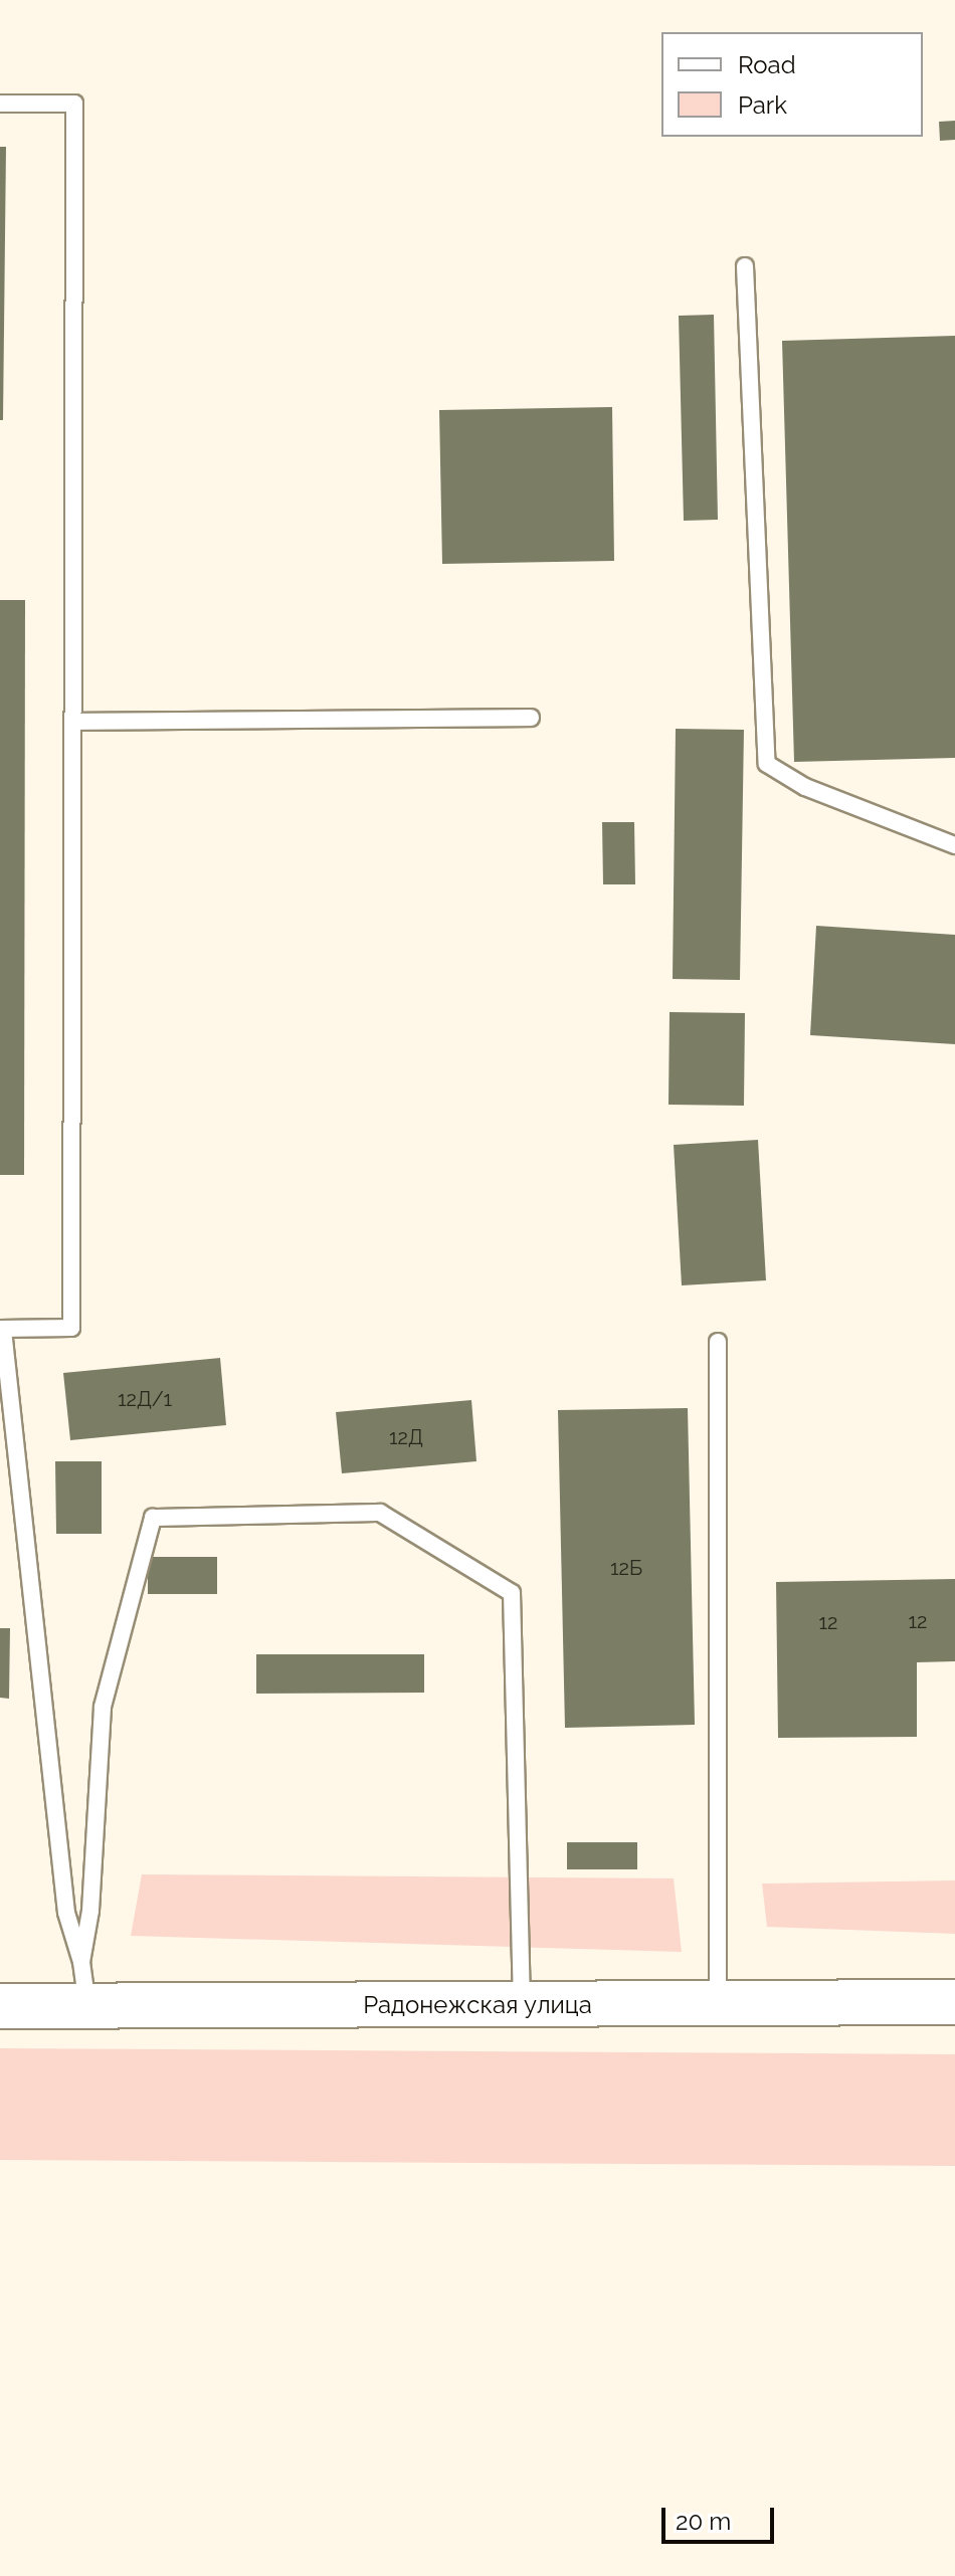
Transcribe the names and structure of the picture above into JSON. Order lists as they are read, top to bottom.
{
  "streets": {
    "street": ["Радонежская улица"]
  },
  "house_numbers": [
    "12Д/1",
    "12Д",
    "12Б",
    "12",
    "12"
  ],
  "legend": ["Road", "Park"],
  "scale_bar": "20 m"
}
